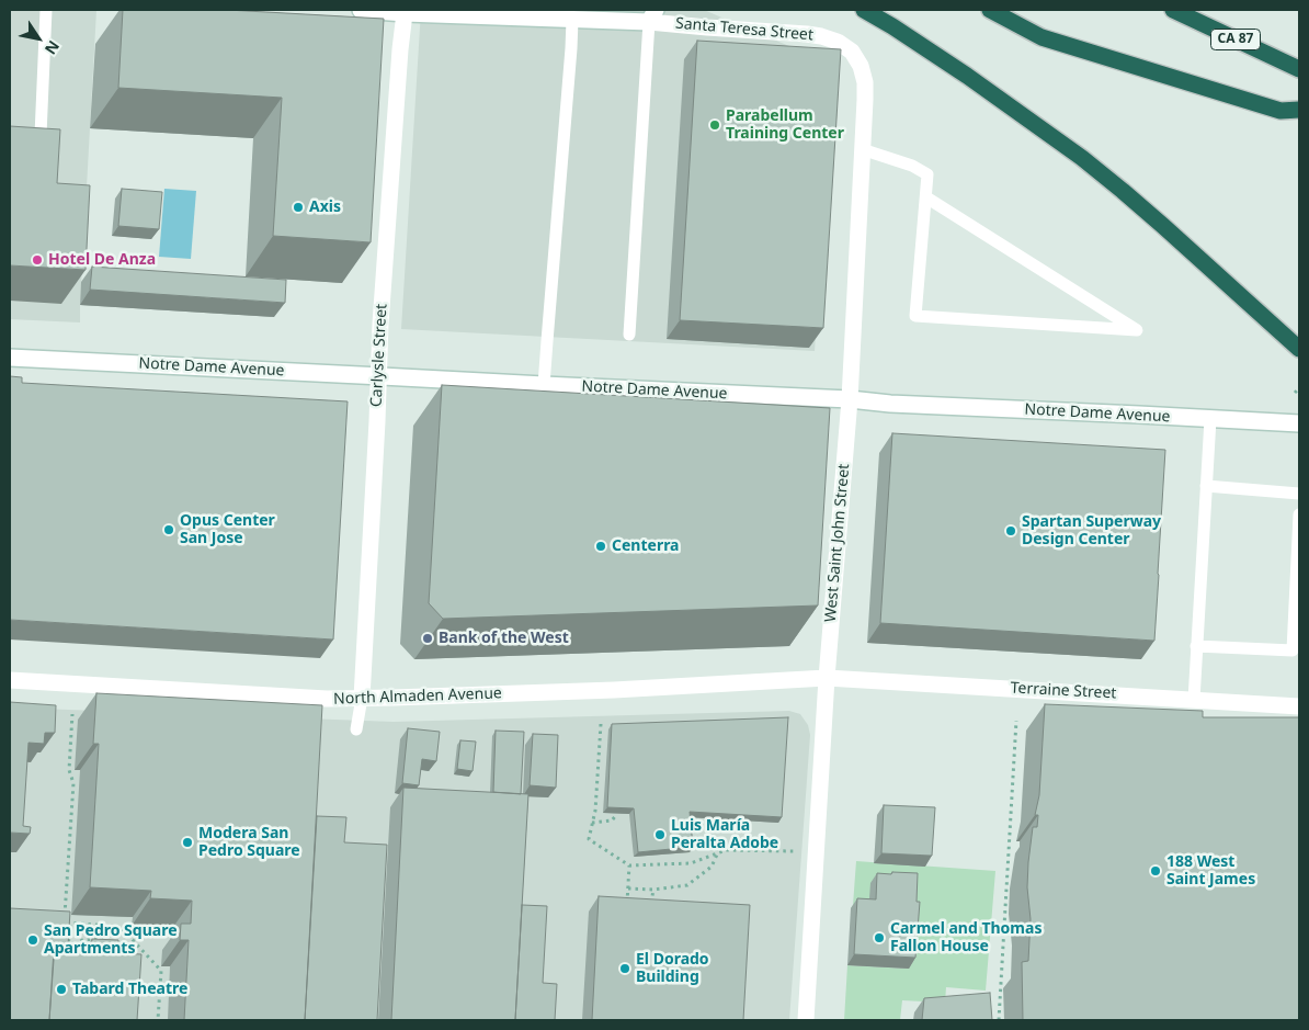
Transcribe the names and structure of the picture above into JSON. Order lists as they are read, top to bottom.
{
  "streets": {
    "highway": ["CA 87"],
    "street": [
      "Santa Teresa Street",
      "Carlysle Street",
      "Notre Dame Avenue",
      "West Saint John Street",
      "Terraine Street",
      "North Almaden Avenue"
    ]
  },
  "crossings": [
    ["Santa Teresa Street", "Carlysle Street"],
    ["Santa Teresa Street", "West Saint John Street"],
    ["Carlysle Street", "Notre Dame Avenue"],
    ["Carlysle Street", "North Almaden Avenue"],
    ["Notre Dame Avenue", "West Saint John Street"],
    ["West Saint John Street", "Terraine Street"],
    ["West Saint John Street", "North Almaden Avenue"],
    ["Terraine Street", "North Almaden Avenue"]
  ],
  "places": [
    "Parabellum Training Center",
    "Axis",
    "Hotel De Anza",
    "Opus Center San Jose",
    "Spartan Superway Design Center",
    "Centerra",
    "Bank of the West",
    "Luis María Peralta Adobe",
    "Modera San Pedro Square",
    "188 West Saint James",
    "Carmel and Thomas Fallon House",
    "San Pedro Square Apartments",
    "El Dorado Building",
    "Tabard Theatre"
  ],
  "north": "bottom right"
}
